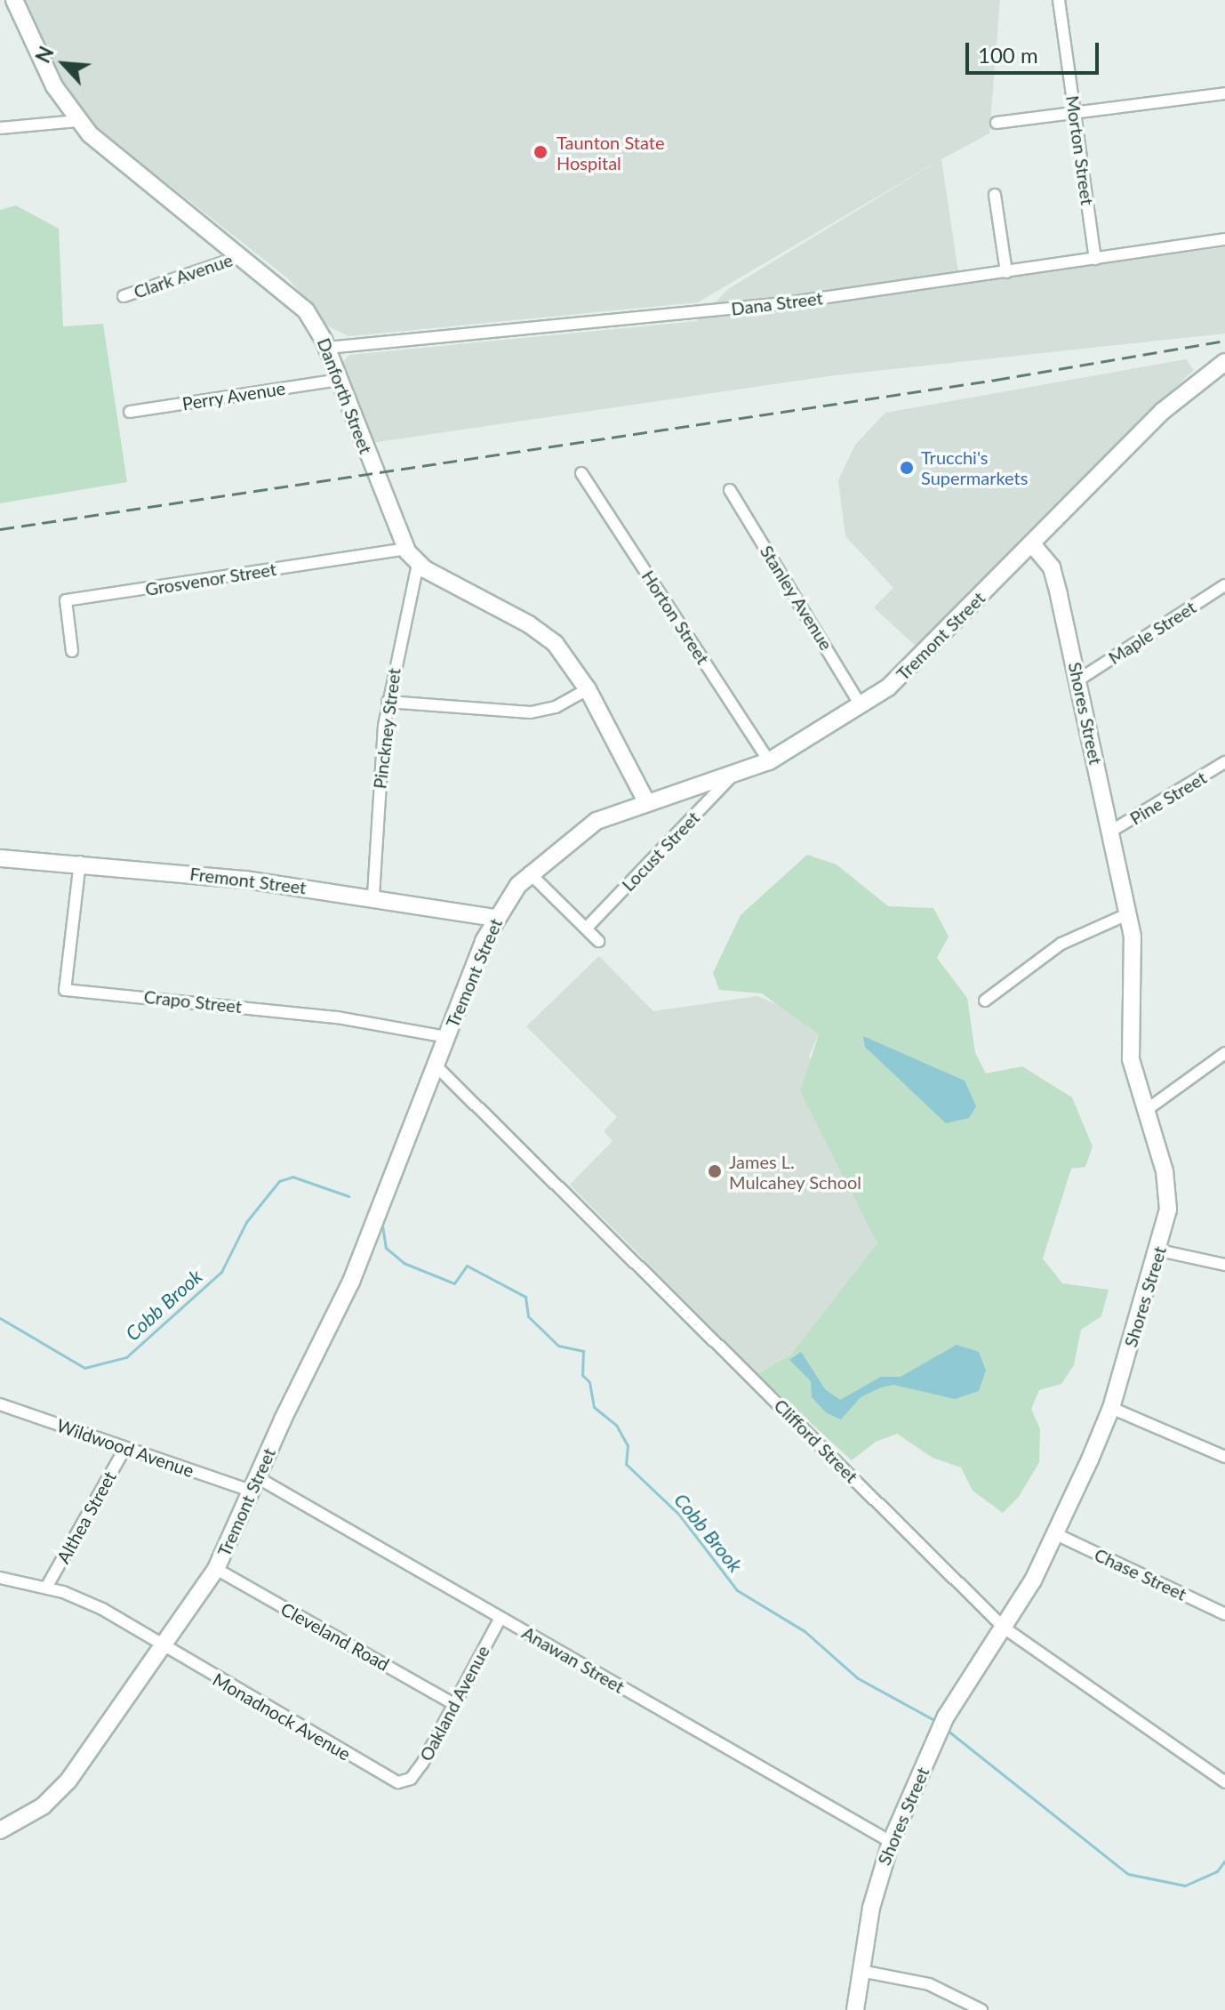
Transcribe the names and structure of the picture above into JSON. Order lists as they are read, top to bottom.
{
  "streets": {
    "street": [
      "Morton Street",
      "Clark Avenue",
      "Dana Street",
      "Perry Avenue",
      "Danforth Street",
      "Grosvenor Street",
      "Stanley Avenue",
      "Horton Street",
      "Maple Street",
      "Tremont Street",
      "Shores Street",
      "Pinckney Street",
      "Pine Street",
      "Locust Street",
      "Fremont Street",
      "Crapo Street",
      "Clifford Street",
      "Wildwood Avenue",
      "Althea Street",
      "Chase Street",
      "Cleveland Road",
      "Anawan Street",
      "Oakland Avenue",
      "Monadnock Avenue"
    ]
  },
  "crossings": [
    ["Morton Street", "Dana Street"],
    ["Clark Avenue", "Danforth Street"],
    ["Dana Street", "Danforth Street"],
    ["Perry Avenue", "Danforth Street"],
    ["Danforth Street", "Grosvenor Street"],
    ["Danforth Street", "Tremont Street"],
    ["Danforth Street", "Pinckney Street"],
    ["Stanley Avenue", "Tremont Street"],
    ["Horton Street", "Tremont Street"],
    ["Maple Street", "Shores Street"],
    ["Tremont Street", "Shores Street"],
    ["Tremont Street", "Locust Street"],
    ["Tremont Street", "Fremont Street"],
    ["Tremont Street", "Crapo Street"],
    ["Tremont Street", "Clifford Street"],
    ["Tremont Street", "Wildwood Avenue"],
    ["Tremont Street", "Cleveland Road"],
    ["Tremont Street", "Anawan Street"],
    ["Tremont Street", "Monadnock Avenue"],
    ["Shores Street", "Pine Street"],
    ["Shores Street", "Clifford Street"],
    ["Shores Street", "Chase Street"],
    ["Shores Street", "Anawan Street"],
    ["Pinckney Street", "Fremont Street"],
    ["Fremont Street", "Crapo Street"],
    ["Wildwood Avenue", "Althea Street"],
    ["Wildwood Avenue", "Anawan Street"],
    ["Althea Street", "Monadnock Avenue"],
    ["Cleveland Road", "Oakland Avenue"],
    ["Anawan Street", "Oakland Avenue"],
    ["Oakland Avenue", "Monadnock Avenue"]
  ],
  "water": ["Cobb Brook"],
  "places": ["Taunton State Hospital", "Trucchi's Supermarkets", "James L. Mulcahey School"],
  "scale_bar": "100 m",
  "north": "top left"
}
